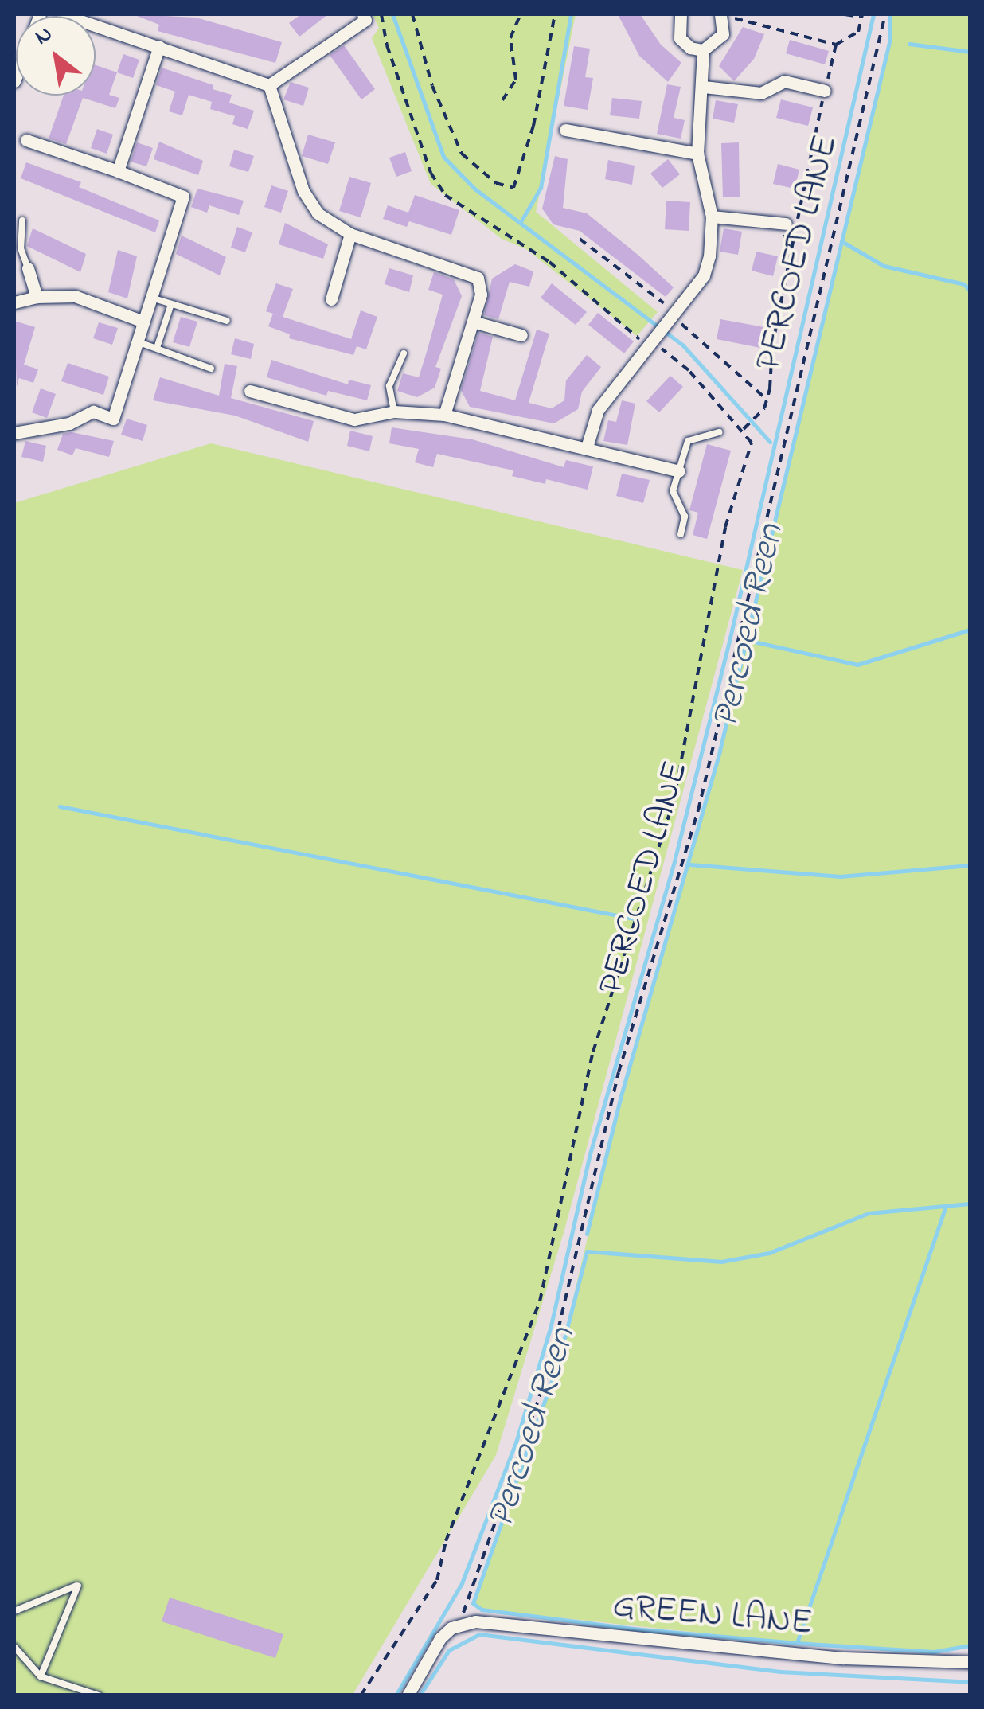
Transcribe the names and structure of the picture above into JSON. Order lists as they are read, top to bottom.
{
  "streets": {
    "street": ["GREEN LANE"],
    "path": ["PERCOED LANE"]
  },
  "crossings": [
    ["PERCOED LANE", "GREEN LANE"]
  ],
  "water": ["Percoed Reen"],
  "north": "top left"
}
